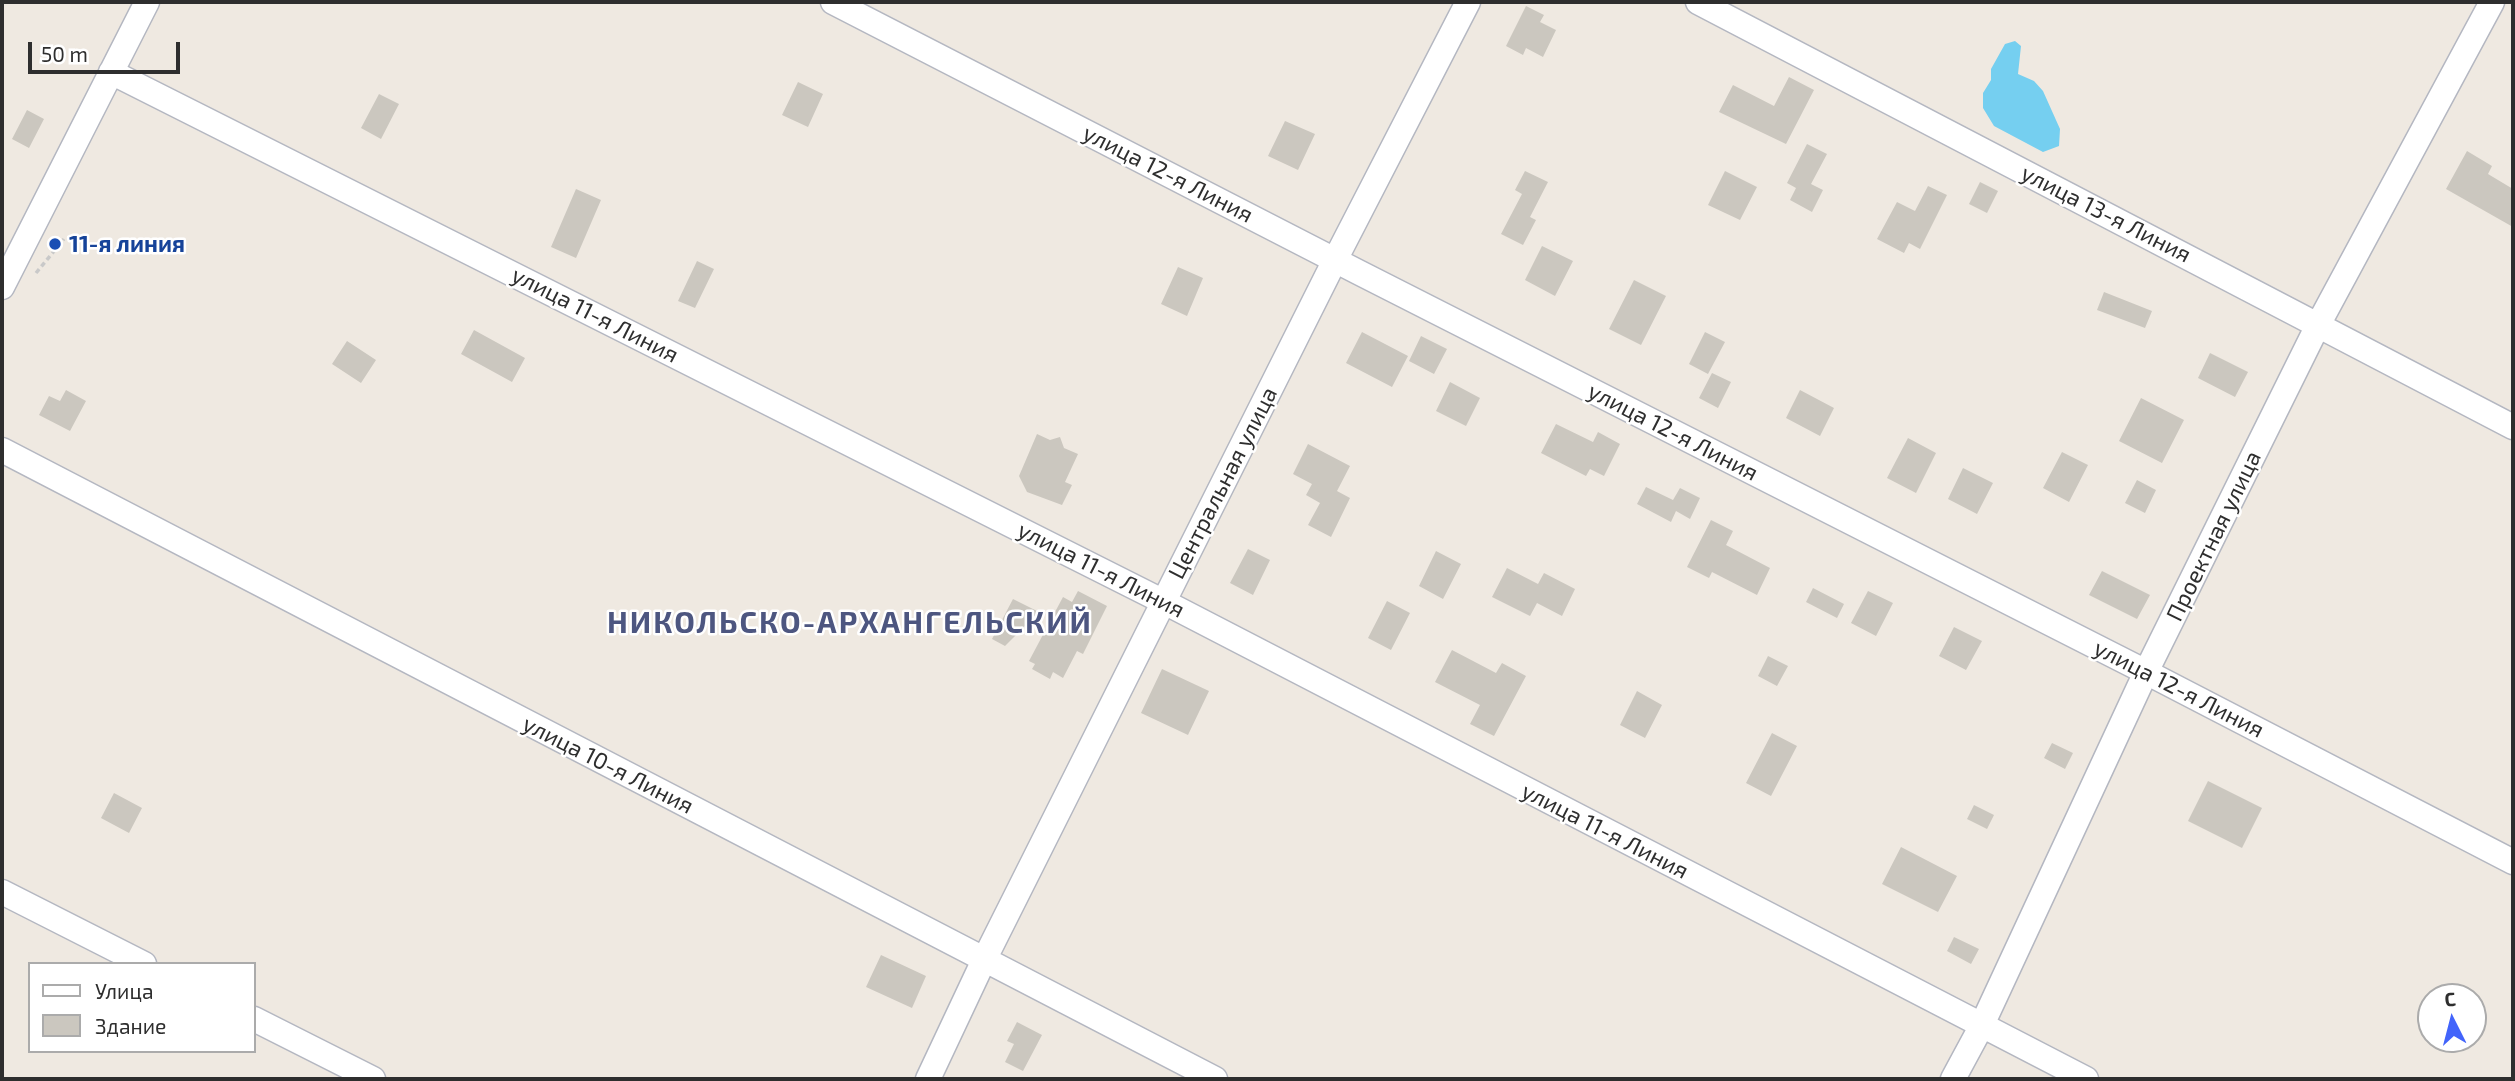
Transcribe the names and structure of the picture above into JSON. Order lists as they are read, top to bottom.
{
  "streets": {
    "street": [
      "улица 12-я Линия",
      "улица 13-я Линия",
      "улица 11-я Линия",
      "Центральная улица",
      "Проектная улица",
      "улица 10-я Линия"
    ]
  },
  "crossings": [
    ["улица 12-я Линия", "Центральная улица"],
    ["улица 12-я Линия", "Проектная улица"],
    ["улица 13-я Линия", "Проектная улица"],
    ["улица 11-я Линия", "Центральная улица"],
    ["улица 11-я Линия", "Проектная улица"],
    ["Центральная улица", "улица 10-я Линия"]
  ],
  "districts": ["НИКОЛЬСКО-АРХАНГЕЛЬСКИЙ"],
  "places": ["11-я линия"],
  "legend": ["Улица", "Здание"],
  "scale_bar": "50 m",
  "north": "top"
}
